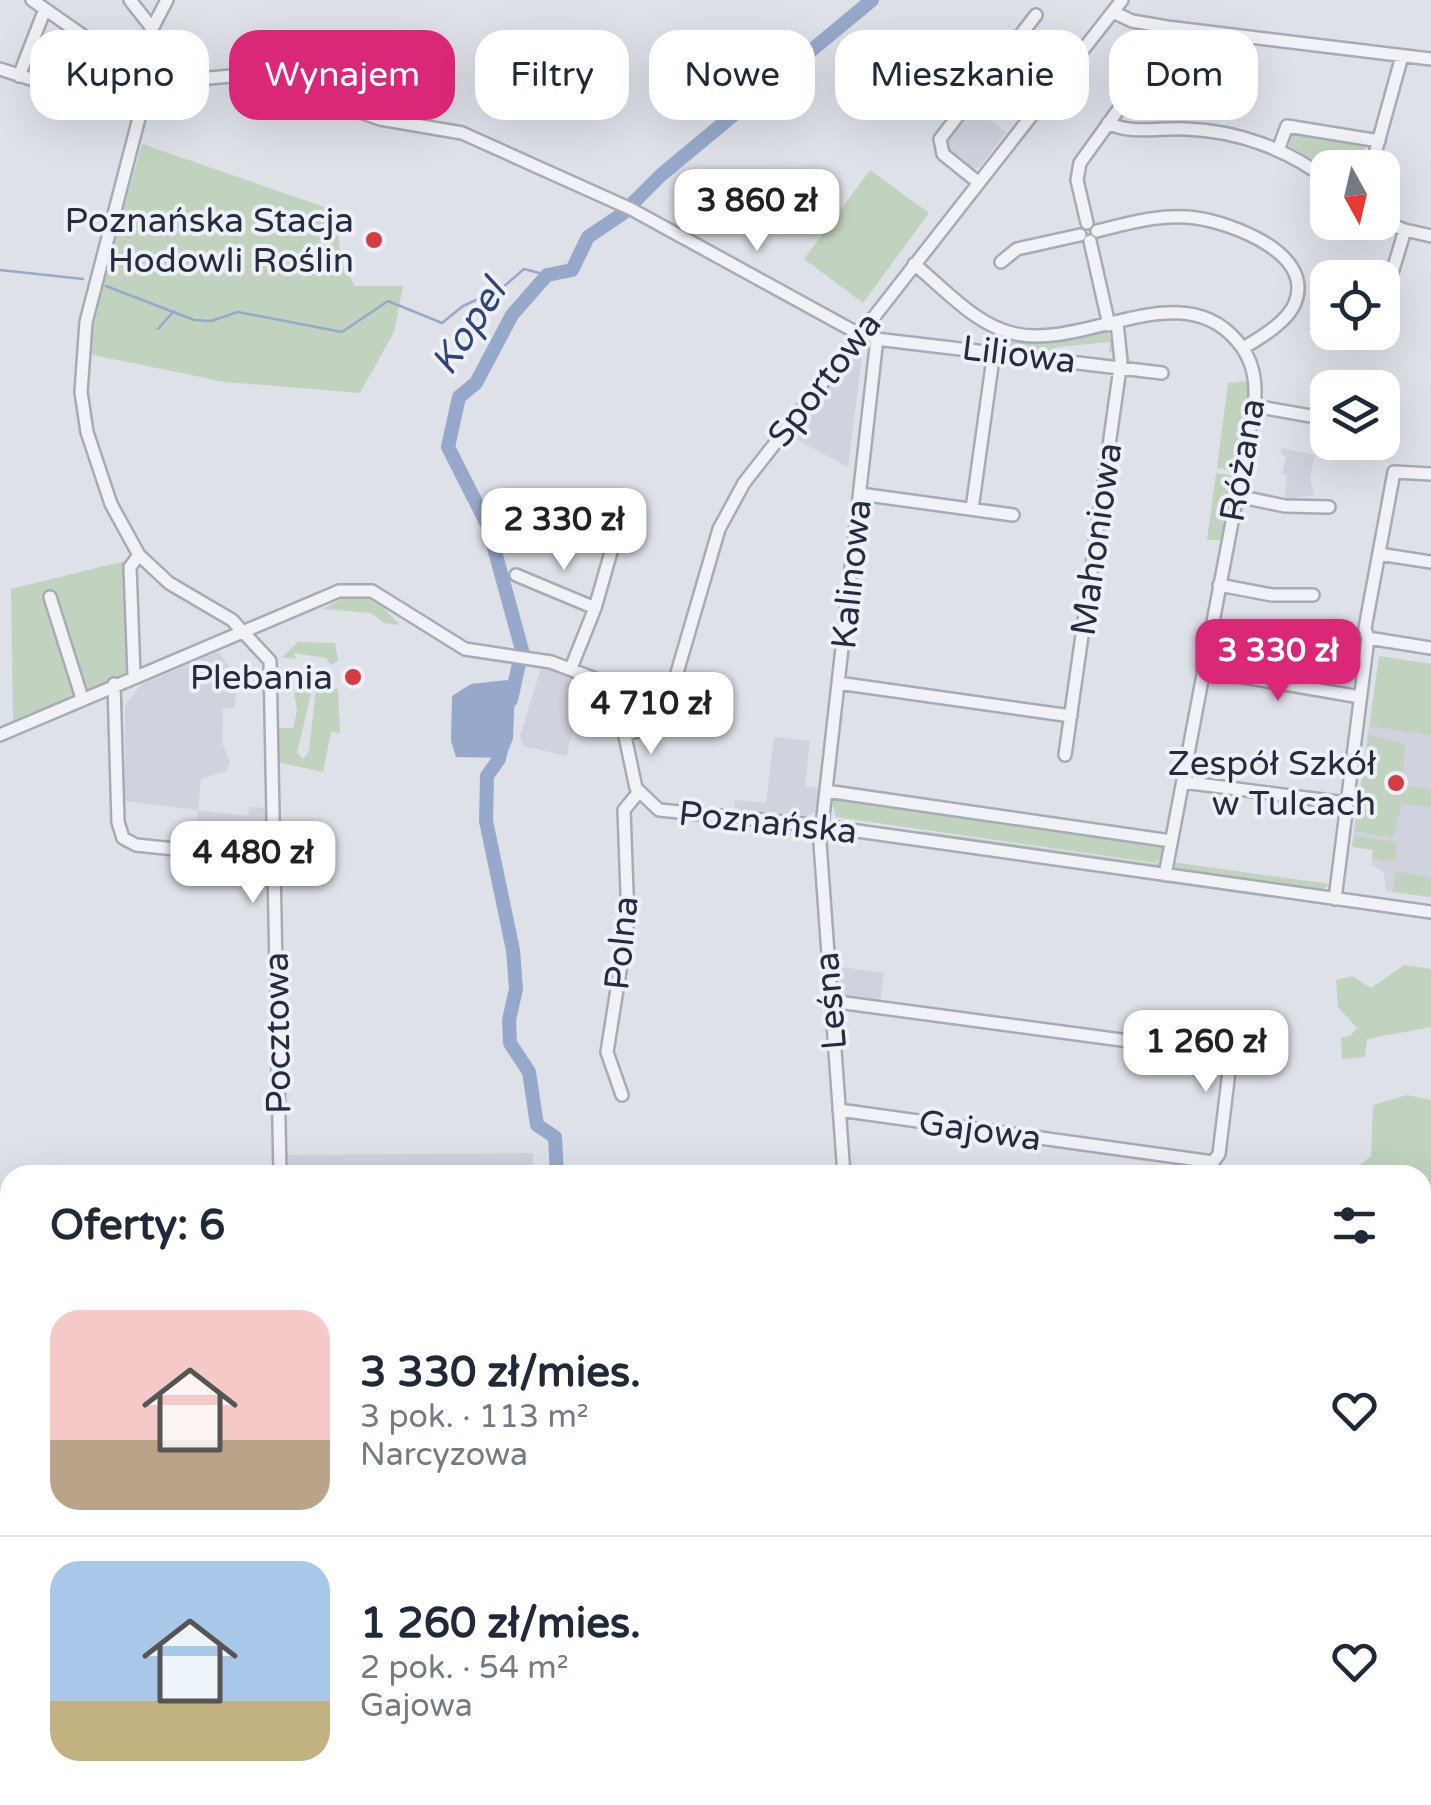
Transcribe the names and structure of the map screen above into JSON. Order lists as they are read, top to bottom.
{
  "streets": {
    "street": [
      "Liliowa",
      "Sportowa",
      "Różana",
      "Mahoniowa",
      "Kalinowa",
      "Poznańska",
      "Polna",
      "Leśna",
      "Pocztowa",
      "Gajowa"
    ]
  },
  "crossings": [
    ["Liliowa", "Mahoniowa"],
    ["Liliowa", "Kalinowa"],
    ["Sportowa", "Różana"],
    ["Sportowa", "Poznańska"],
    ["Różana", "Mahoniowa"],
    ["Różana", "Poznańska"],
    ["Kalinowa", "Poznańska"],
    ["Kalinowa", "Leśna"],
    ["Poznańska", "Polna"],
    ["Poznańska", "Leśna"],
    ["Poznańska", "Pocztowa"],
    ["Leśna", "Gajowa"]
  ],
  "water": ["Kopel"],
  "places": ["Poznańska Stacja Hodowli Roślin", "Plebania", "Zespół Szkół w Tulcach"],
  "north": "bottom",
  "page": {
    "chip": [
      "Kupno",
      "Wynajem",
      "Filtry",
      "Nowe",
      "Mieszkanie",
      "Dom"
    ],
    "price": [
      "3 860 zł",
      "2 330 zł",
      "3 330 zł",
      "4 710 zł",
      "4 480 zł",
      "1 260 zł"
    ],
    "heading": "Oferty: 6",
    "list": [
      {
        "name": "3 330 zł/mies.",
        "note": "3 pok. · 113 m² · Narcyzowa"
      },
      {
        "name": "1 260 zł/mies.",
        "note": "2 pok. · 54 m² · Gajowa"
      }
    ]
  }
}
